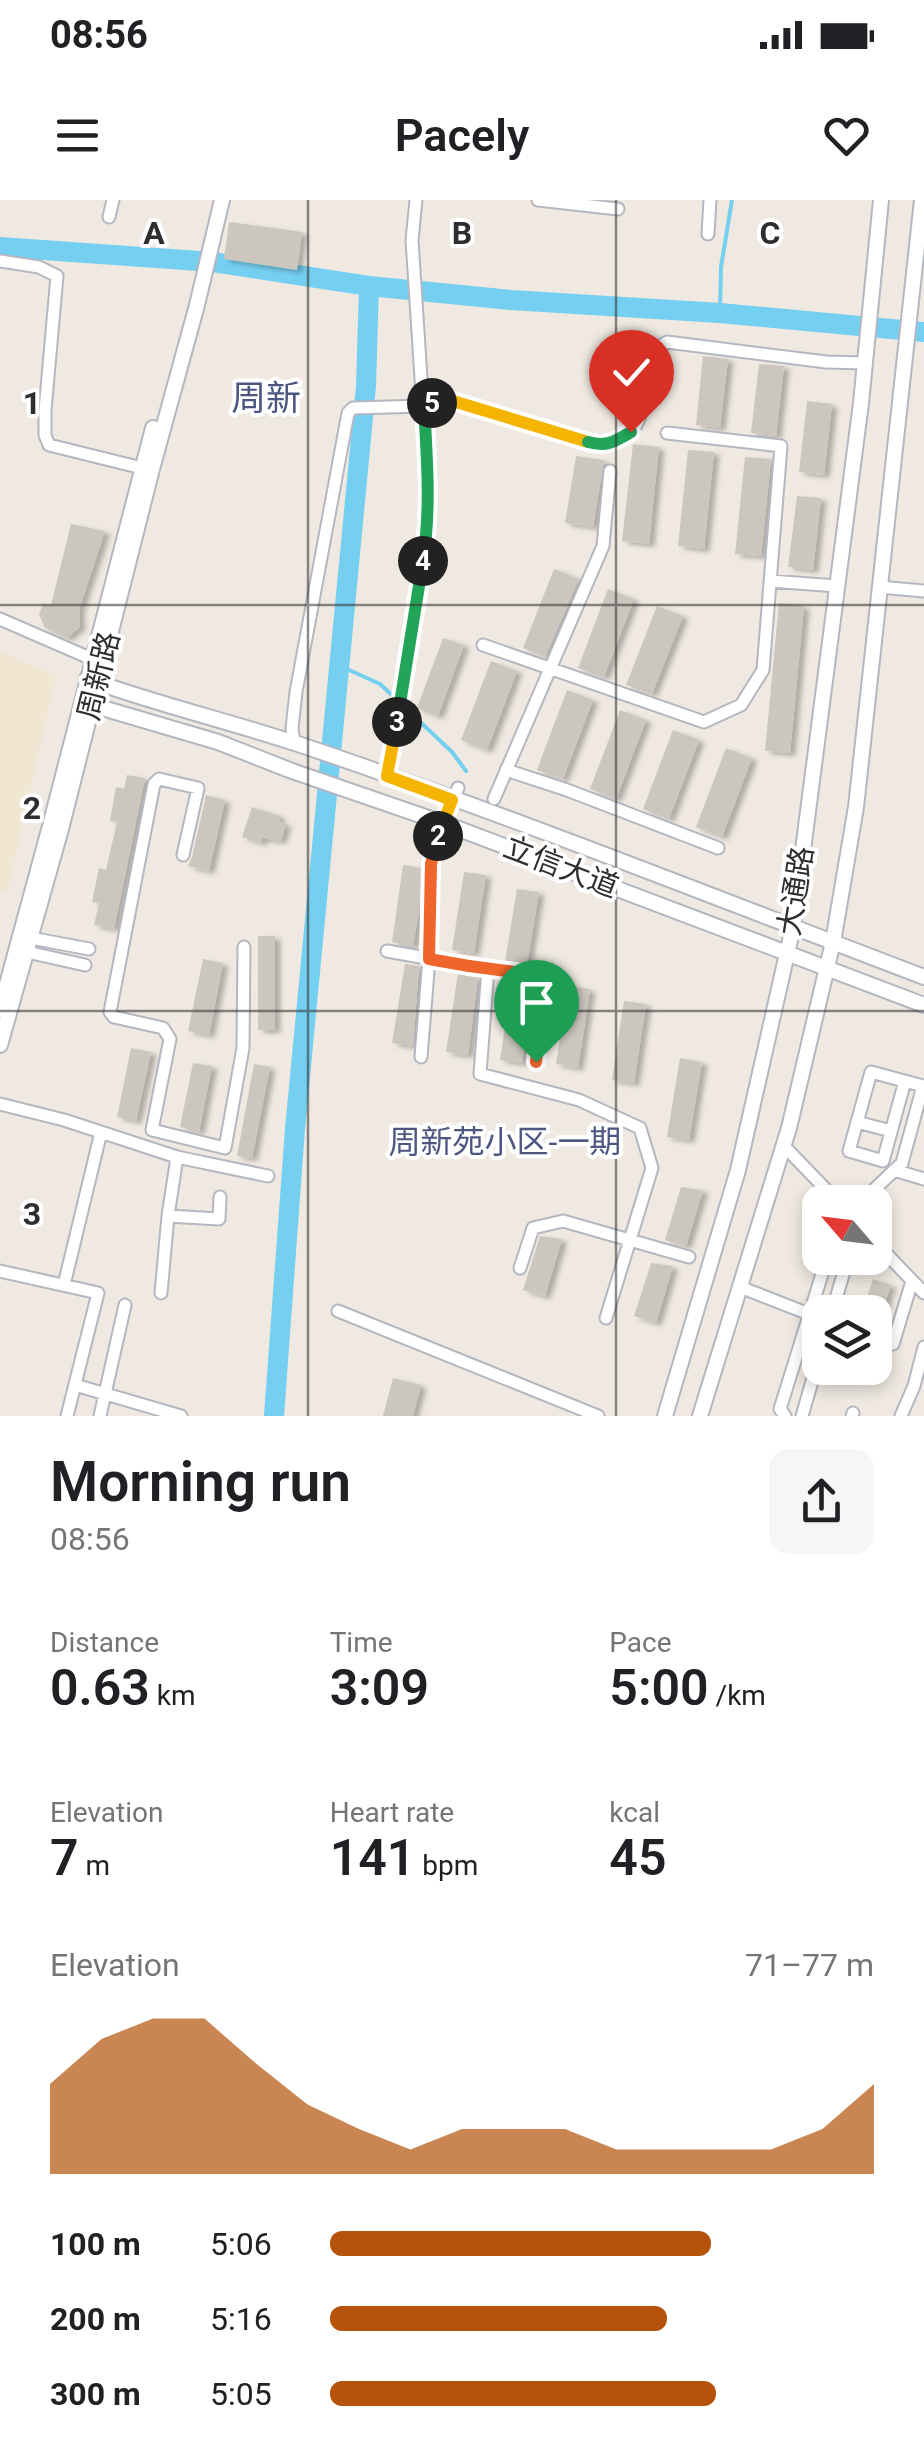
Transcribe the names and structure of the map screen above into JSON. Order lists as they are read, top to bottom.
{
  "streets": {
    "street": ["周新路", "立信大道", "大通路"]
  },
  "crossings": [
    ["周新路", "立信大道"],
    ["立信大道", "大通路"]
  ],
  "districts": ["周新", "周新苑小区-一期"],
  "north": "top left",
  "page": {
    "status": "08:56",
    "header": "Pacely",
    "pins": [
      "5",
      "4",
      "3",
      "2"
    ],
    "heading": ["Morning run", "08:56"],
    "stats": [
      ["Distance", "0.63 km"],
      ["Time", "3:09"],
      ["Pace", "5:00 /km"],
      ["Elevation", "7 m"],
      ["Heart rate", "141 bpm"],
      ["kcal", "45"]
    ],
    "chart": ["Elevation", "71–77 m"],
    "list": [
      {
        "name": "100 m",
        "note": "5:06"
      },
      {
        "name": "200 m",
        "note": "5:16"
      },
      {
        "name": "300 m",
        "note": "5:05"
      }
    ]
  },
  "grid": {
    "columns": ["A", "B", "C"],
    "rows": ["1", "2", "3"]
  }
}
